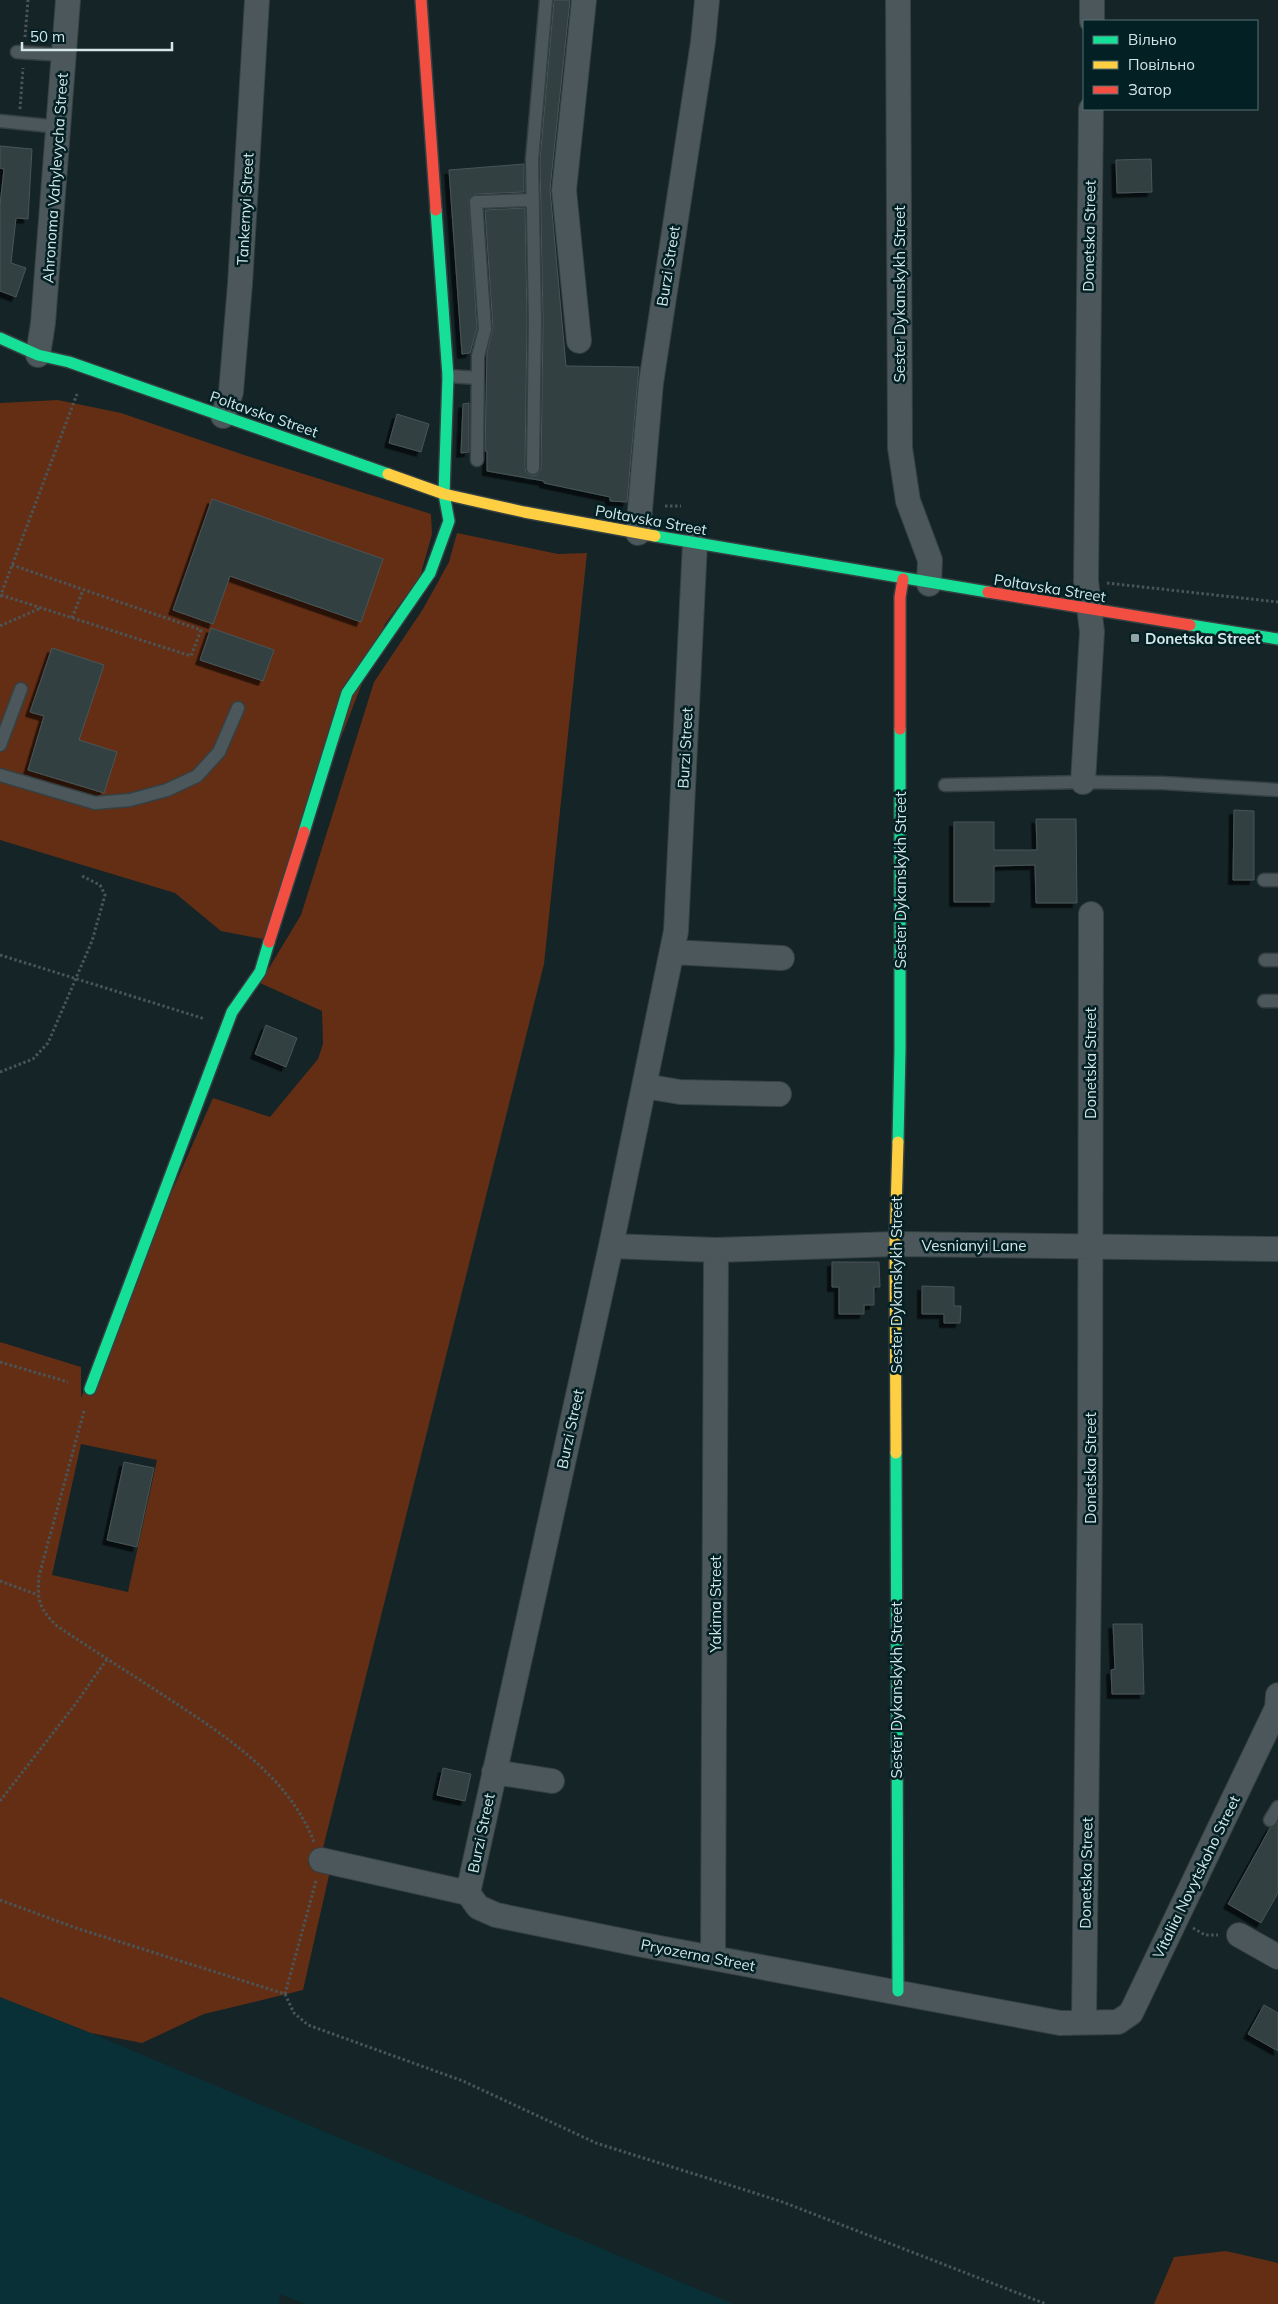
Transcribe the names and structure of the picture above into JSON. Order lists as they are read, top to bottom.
{
  "streets": {
    "street": [
      "Ahronoma Vahylevycha Street",
      "Tankernyi Street",
      "Donetska Street",
      "Burzi Street",
      "Sester Dykanskykh Street",
      "Poltavska Street",
      "Vesnianyi Lane",
      "Yakirna Street",
      "Vitaliia Novytskoho Street",
      "Pryozerna Street"
    ]
  },
  "crossings": [
    ["Ahronoma Vahylevycha Street", "Poltavska Street"],
    ["Tankernyi Street", "Poltavska Street"],
    ["Donetska Street", "Poltavska Street"],
    ["Donetska Street", "Vesnianyi Lane"],
    ["Donetska Street", "Vitaliia Novytskoho Street"],
    ["Donetska Street", "Pryozerna Street"],
    ["Burzi Street", "Poltavska Street"],
    ["Burzi Street", "Vesnianyi Lane"],
    ["Burzi Street", "Pryozerna Street"],
    ["Sester Dykanskykh Street", "Poltavska Street"],
    ["Sester Dykanskykh Street", "Vesnianyi Lane"],
    ["Sester Dykanskykh Street", "Pryozerna Street"],
    ["Vesnianyi Lane", "Yakirna Street"],
    ["Yakirna Street", "Pryozerna Street"],
    ["Vitaliia Novytskoho Street", "Pryozerna Street"]
  ],
  "places": {
    "transit": ["Donetska Street"]
  },
  "legend": ["Вільно", "Повільно", "Затор"],
  "scale_bar": "50 m"
}
